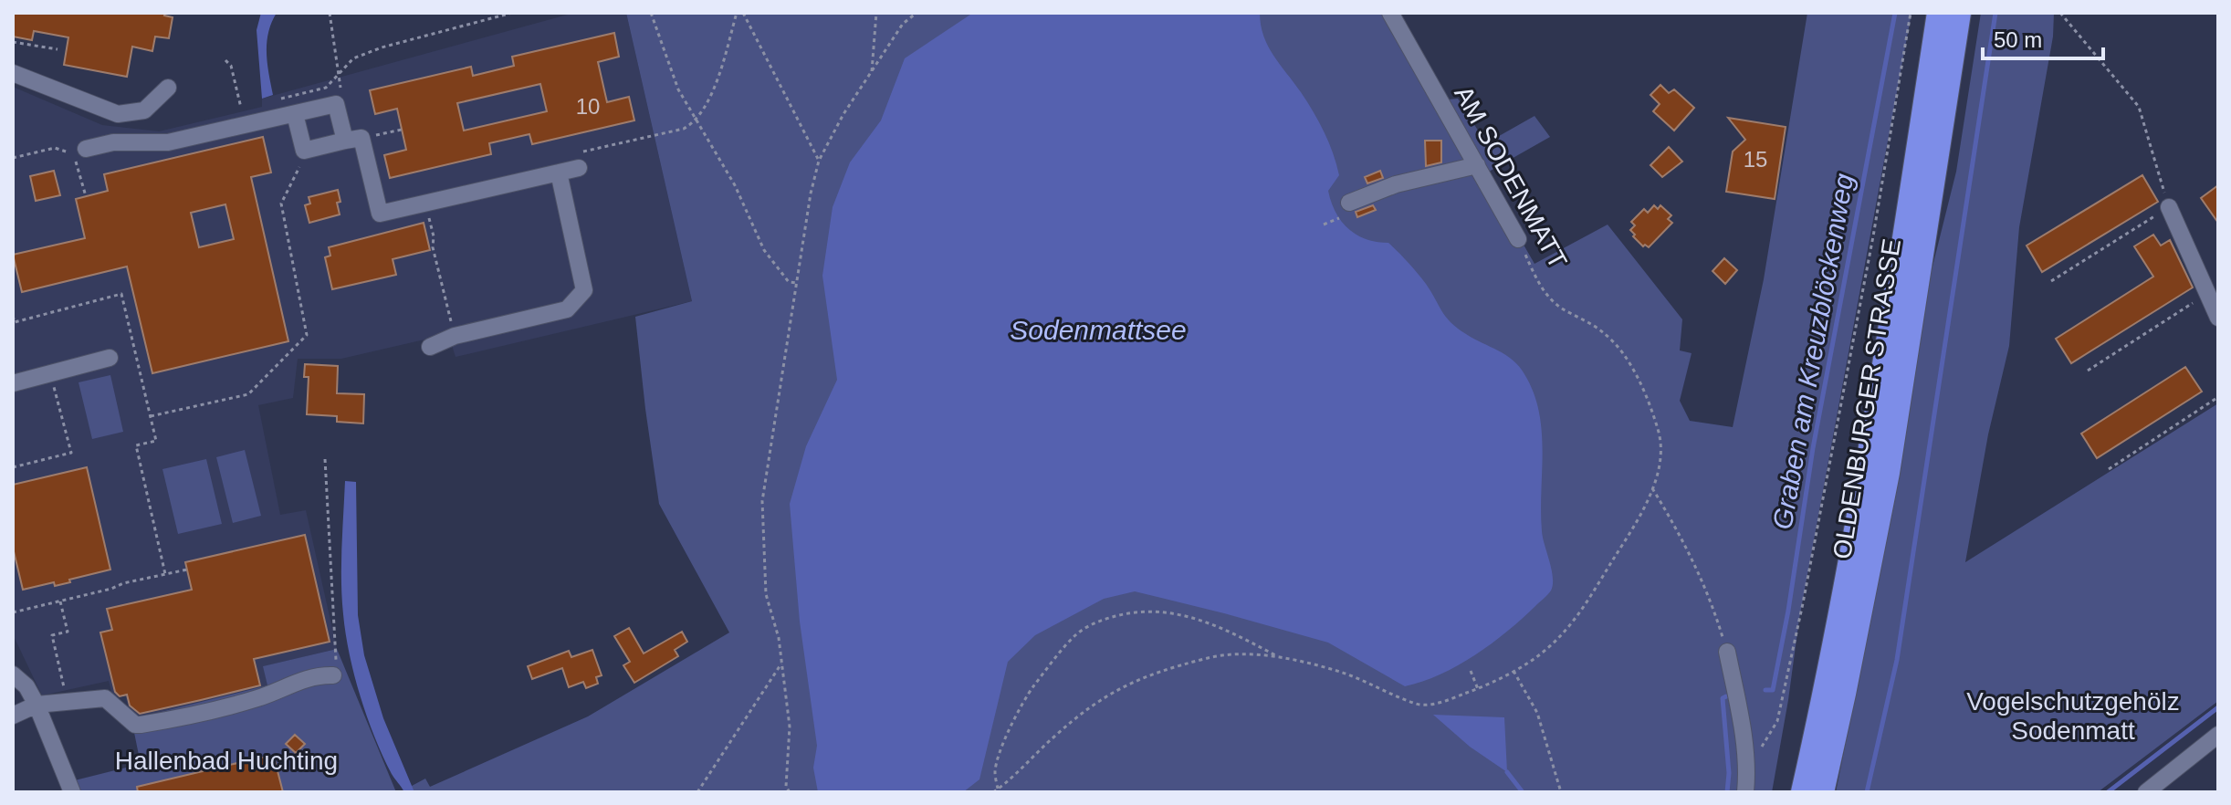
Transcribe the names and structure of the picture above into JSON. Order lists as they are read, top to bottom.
{
  "streets": {
    "highway": ["OLDENBURGER STRASSE"],
    "street": ["AM SODENMATT"]
  },
  "water": ["Sodenmattsee", "Graben am Kreuzblöckenweg"],
  "parks": ["Vogelschutzgehölz Sodenmatt", "Hallenbad Huchting"],
  "house_numbers": ["10", "15"],
  "scale_bar": "50 m"
}
